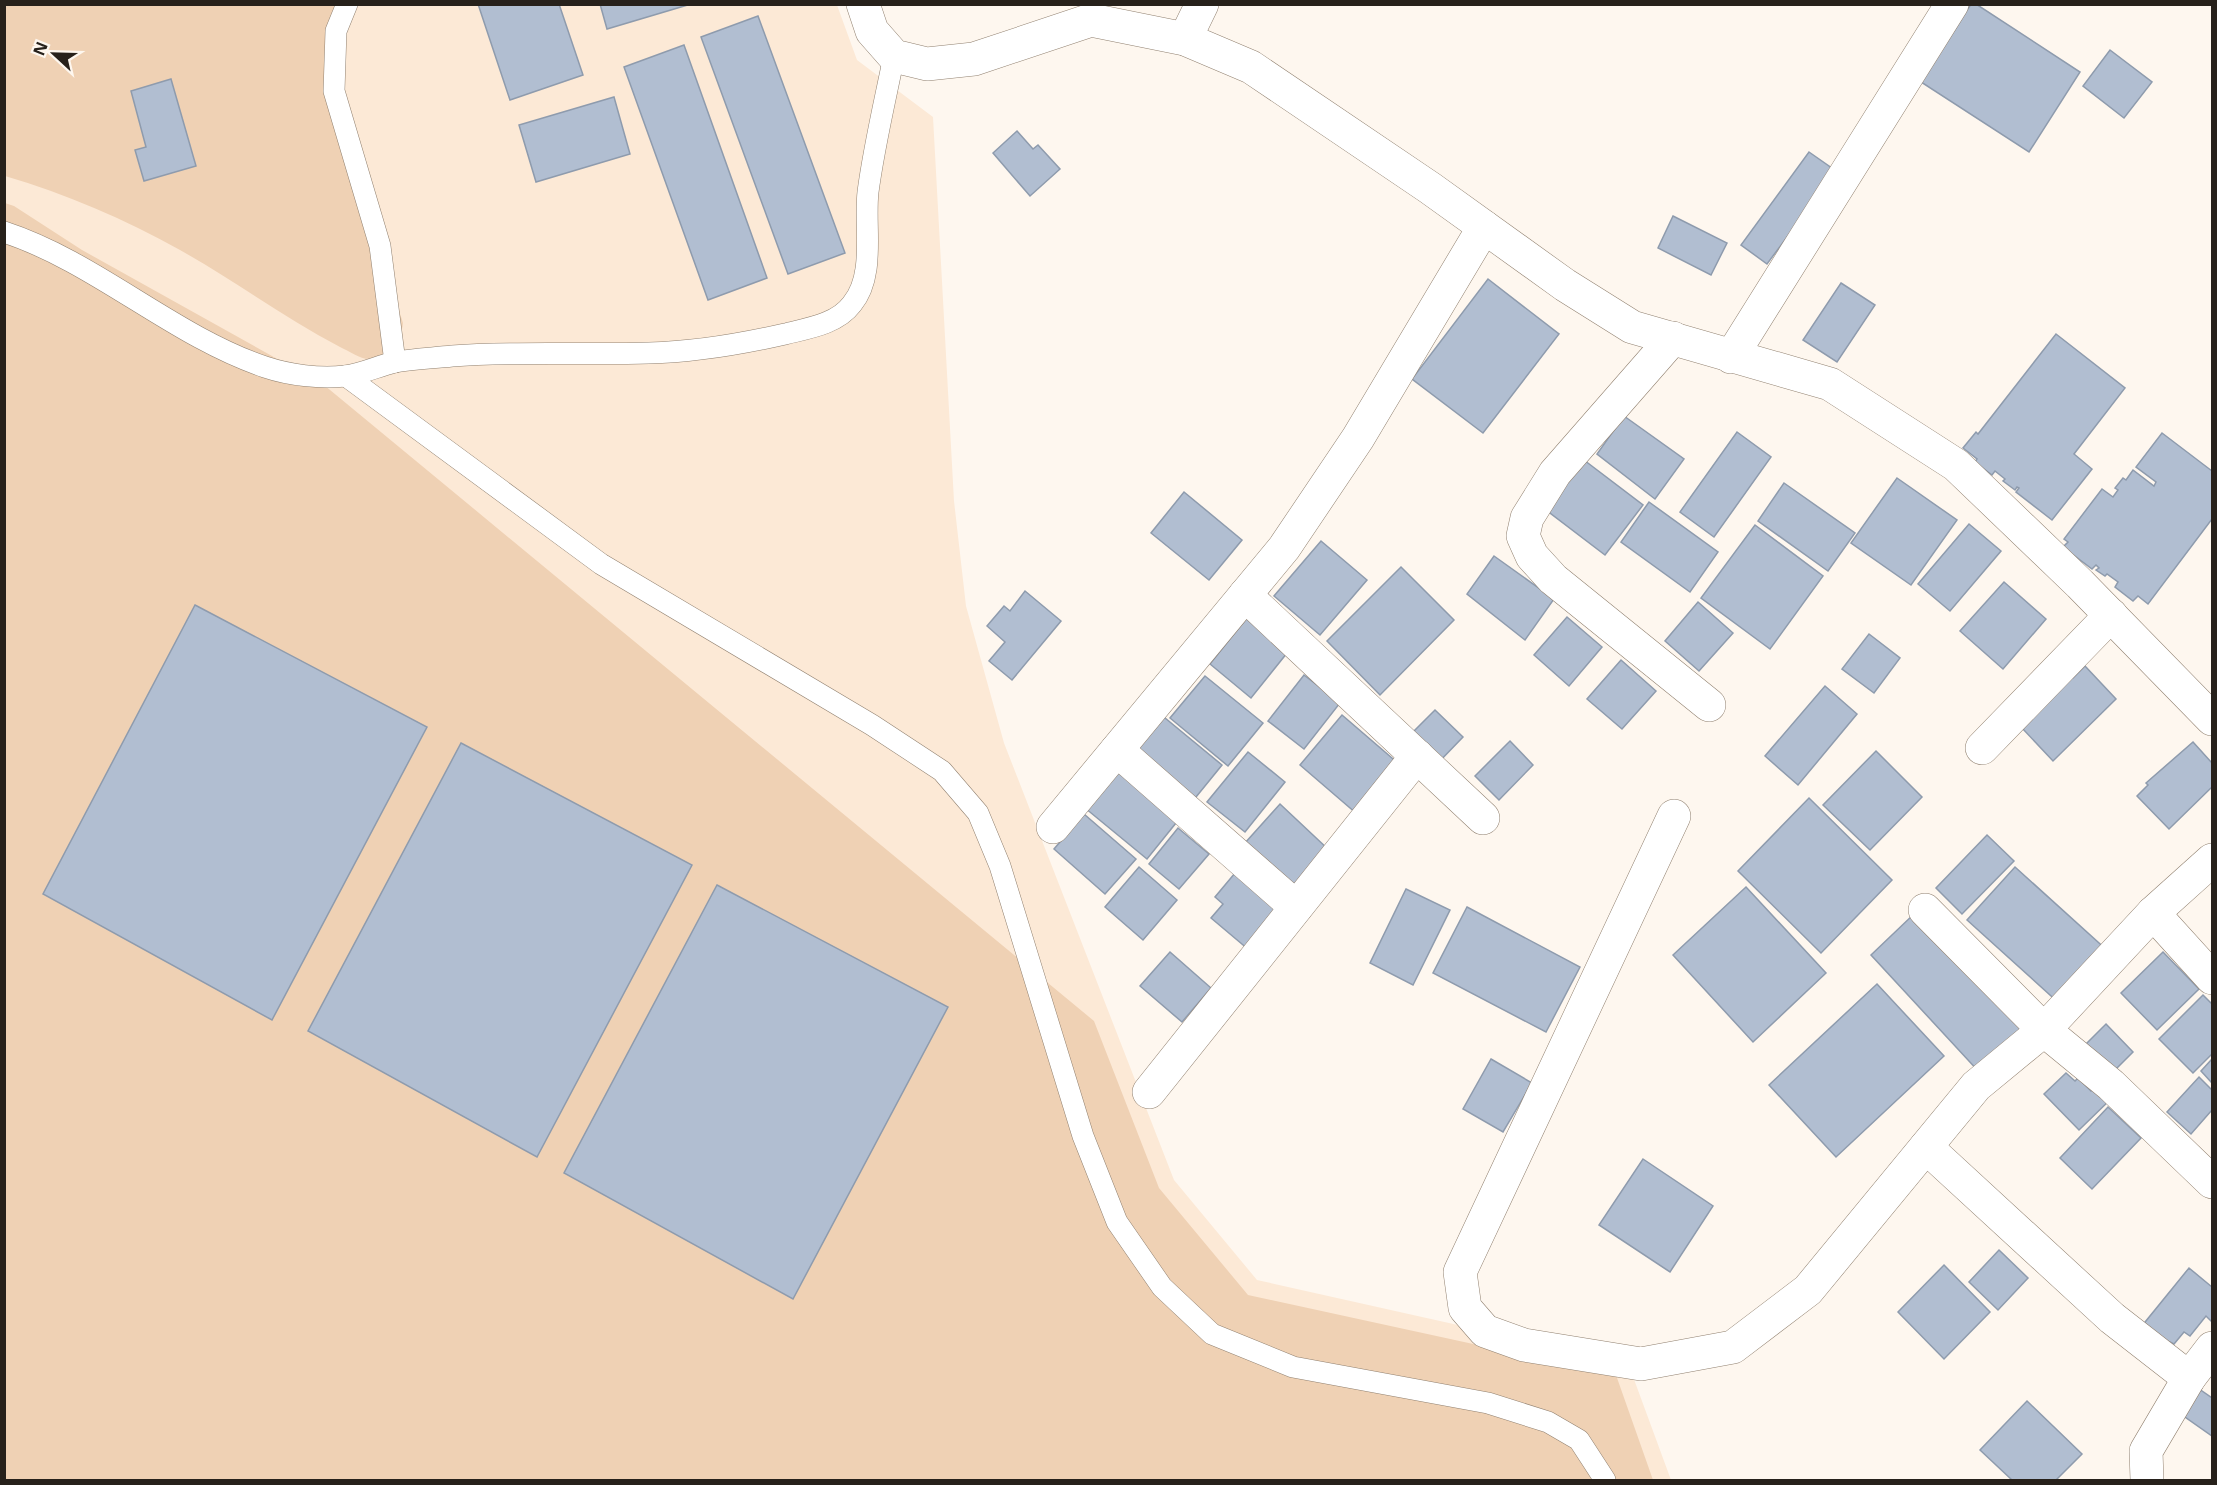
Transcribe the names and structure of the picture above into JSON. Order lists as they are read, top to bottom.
{
  "north": "left"
}
